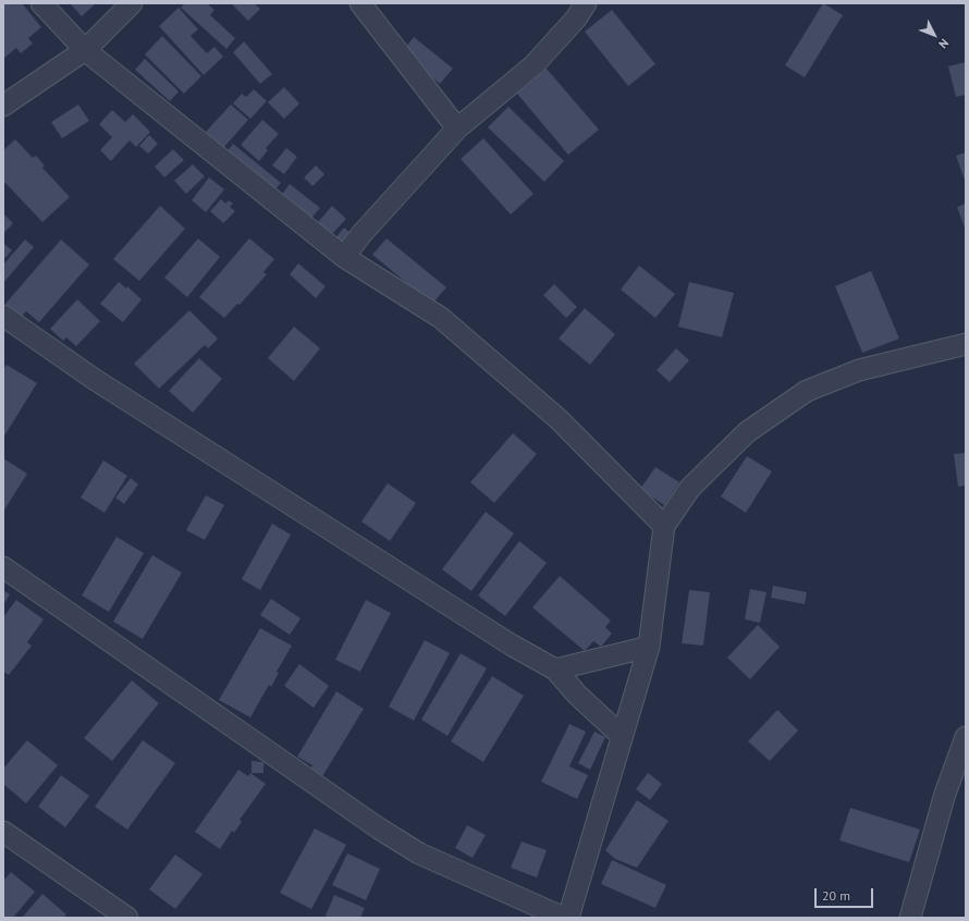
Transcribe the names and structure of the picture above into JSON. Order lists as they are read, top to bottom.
{
  "scale_bar": "20 m",
  "north": "bottom right"
}
